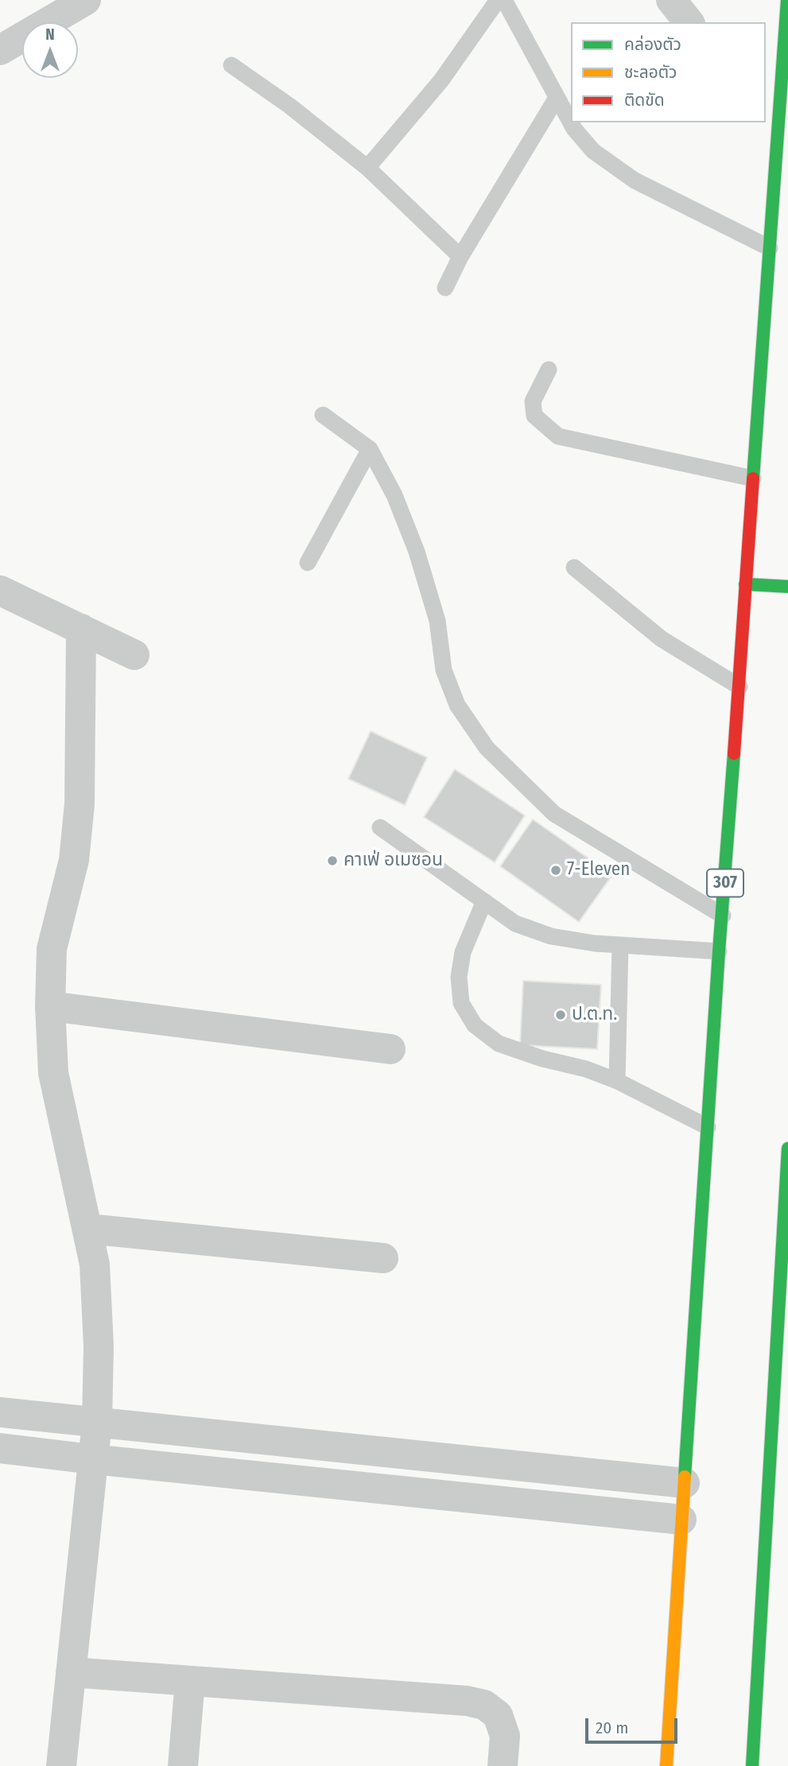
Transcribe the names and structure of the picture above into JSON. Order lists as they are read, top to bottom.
{
  "streets": {
    "main road": ["307"]
  },
  "places": ["คาเฟ่ อเมซอน", "7-Eleven", "ป.ต.ท."],
  "legend": ["คล่องตัว", "ชะลอตัว", "ติดขัด"],
  "scale_bar": "20 m",
  "north": "top"
}
